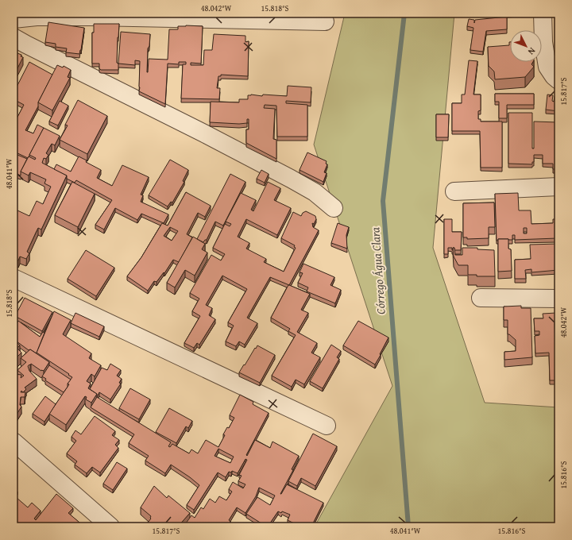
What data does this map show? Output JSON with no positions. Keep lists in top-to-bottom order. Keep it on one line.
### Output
{"water":["Córrego Água Clara"],"north":"bottom right","coordinates":["48.042°W","15.818°S","15.817°S","48.041°W","15.816°S"]}
